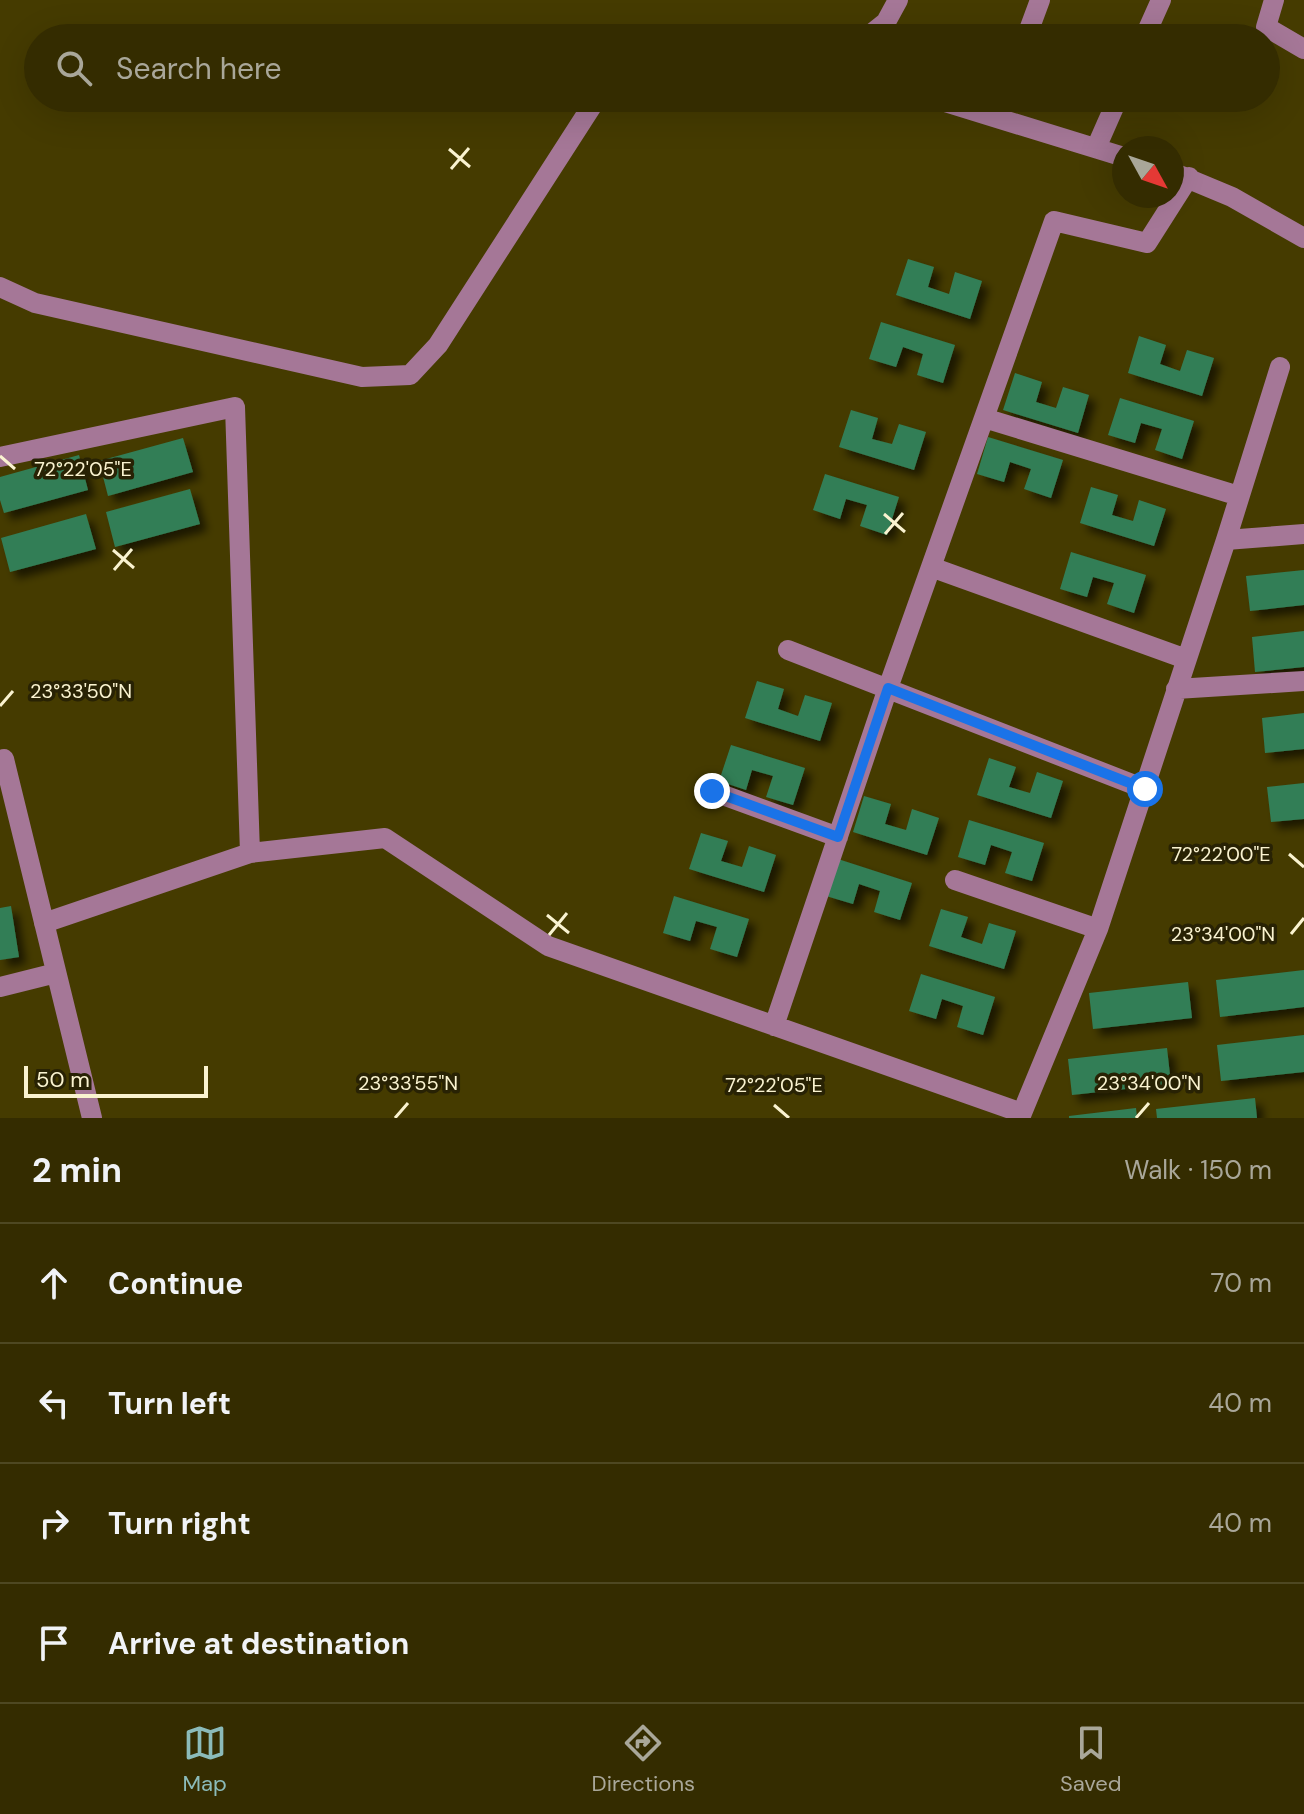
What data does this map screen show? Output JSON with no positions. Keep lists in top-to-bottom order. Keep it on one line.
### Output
{"scale_bar":"50 m","north":"bottom right","page":{"search":"Search here","scale":"50 m","heading":["2 min","Walk · 150 m"],"list":[["Continue","70 m"],["Turn left","40 m"],["Turn right","40 m"],"Arrive at destination"],"nav":["Map","Directions","Saved"]},"coordinates":["72°22'05\"E","23°33'50\"N","72°22'00\"E","23°34'00\"N","23°33'55\"N"]}
